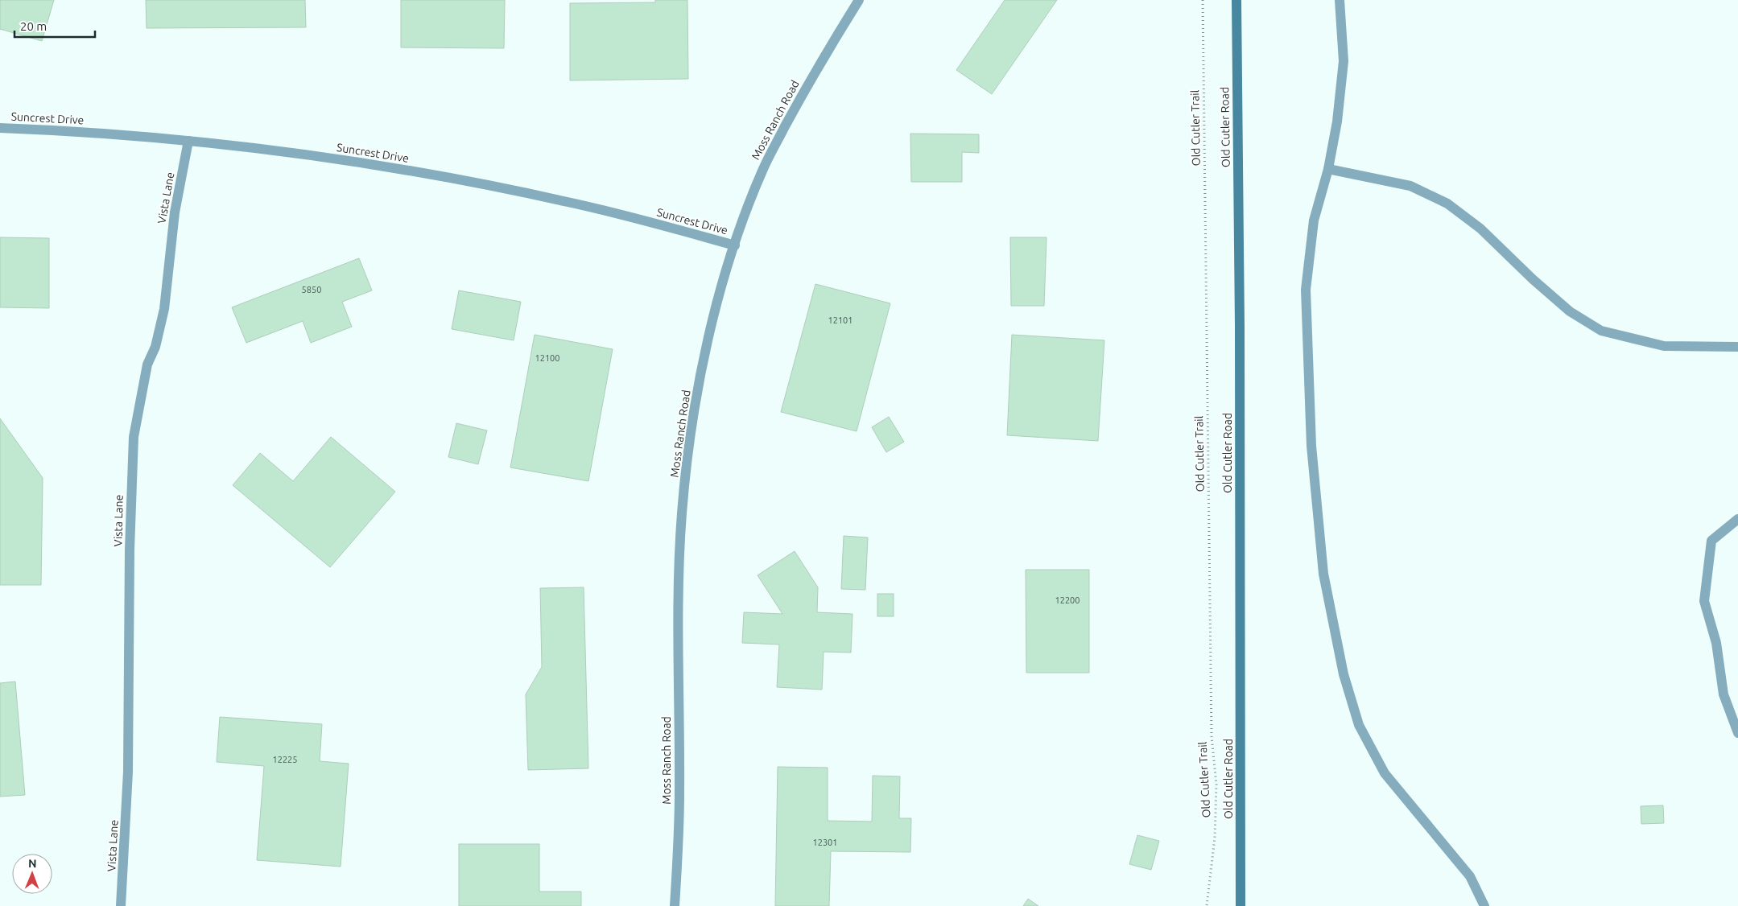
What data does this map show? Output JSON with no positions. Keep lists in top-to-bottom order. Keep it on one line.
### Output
{"streets":{"main road":["Old Cutler Road"],"street":["Suncrest Drive","Moss Ranch Road","Vista Lane"],"path":["Old Cutler Trail"]},"crossings":[["Suncrest Drive","Moss Ranch Road"],["Suncrest Drive","Vista Lane"]],"house_numbers":["5850","12101","12100","12200","12225","12301"],"scale_bar":"20 m","north":"top"}
